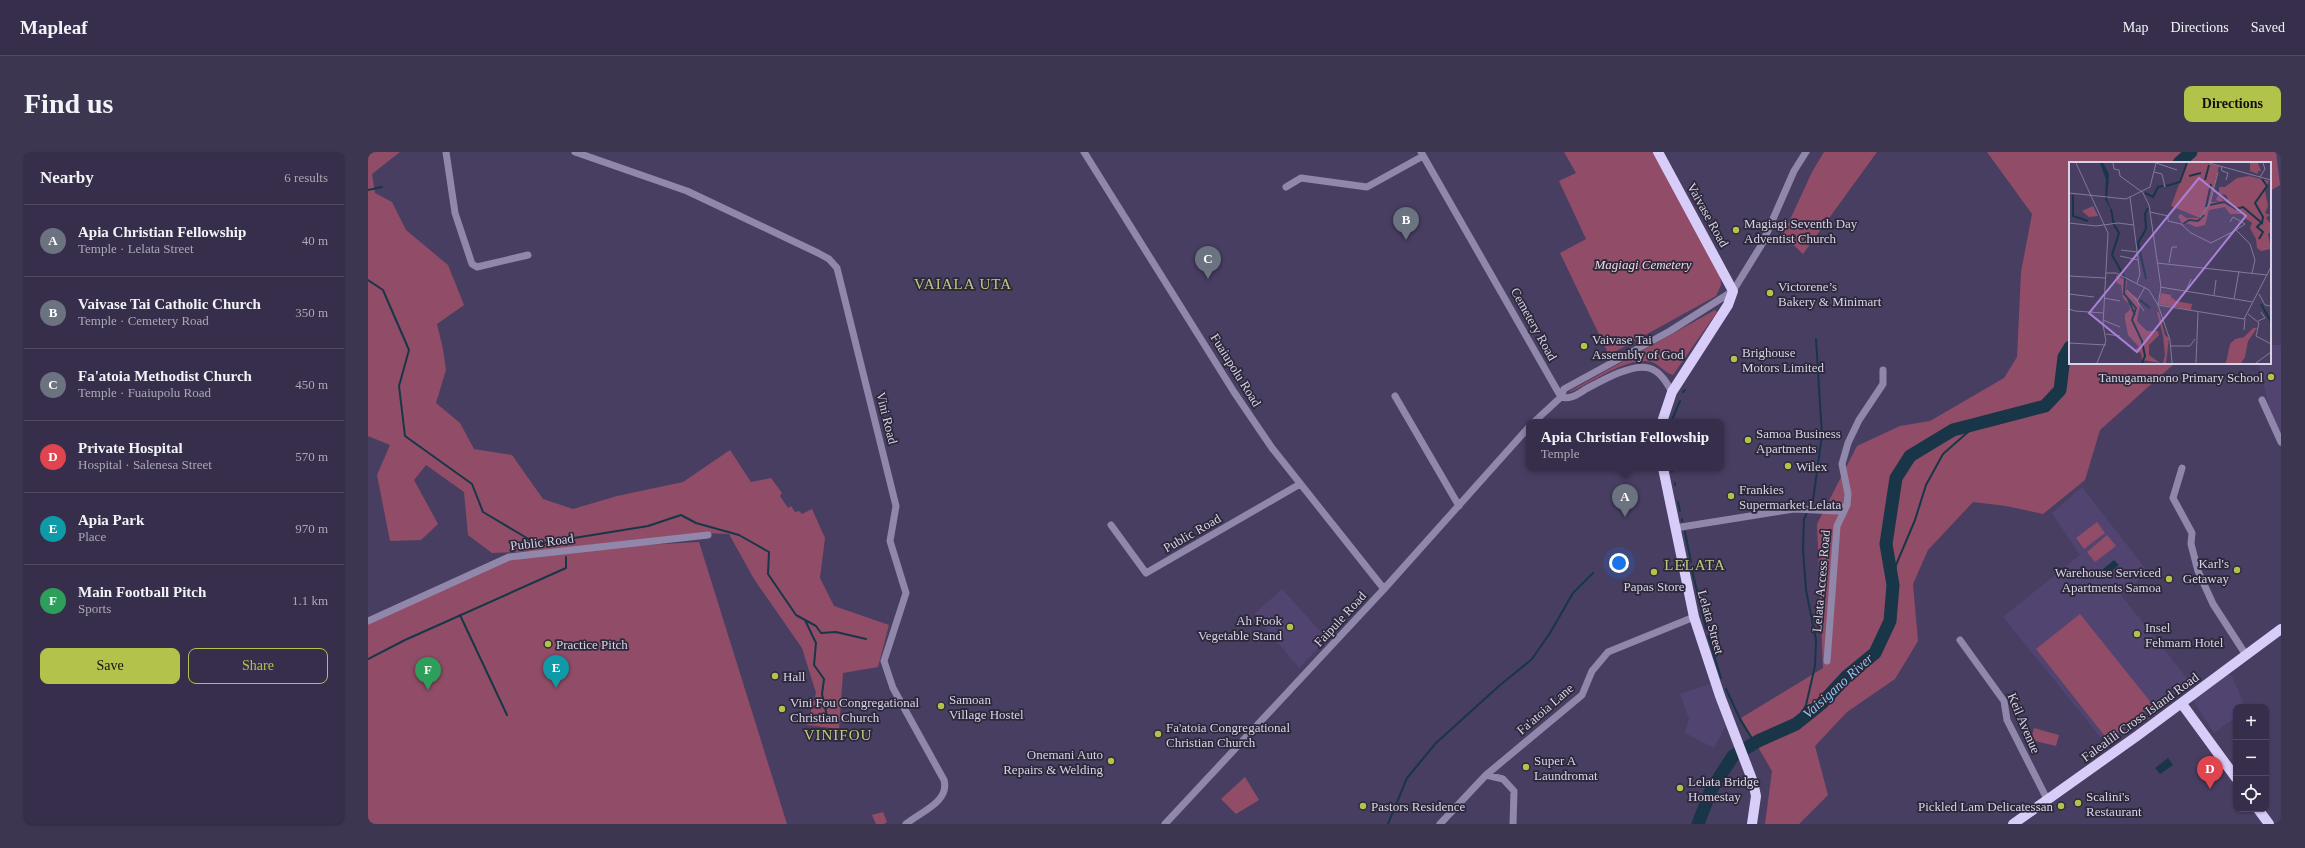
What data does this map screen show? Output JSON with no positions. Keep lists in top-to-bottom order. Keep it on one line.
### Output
{"streets":{"main road":["Vaivase Road","Lelata Street","Falealili Cross Island Road"],"street":["Cemetery Road","Fuaiupolu Road","Vini Road","Public Road","Lelata Access Road","Faipule Road","Fa'atoia Lane","Keil Avenue"]},"crossings":[["Fuaiupolu Road","Public Road"],["Fuaiupolu Road","Faipule Road"],["Lelata Street","Fa'atoia Lane"],["Falealili Cross Island Road","Keil Avenue"]],"districts":["VAIALA UTA","LELATA","VINIFOU"],"water":["Vaisigano River"],"parks":["Magiagi Cemetery"],"places":["Magiagi Seventh Day Adventist Church","Victorene’s Bakery & Minimart","Vaivase Tai Assembly of God","Brighouse Motors Limited","Tanugamanono Primary School","Samoa Business Apartments","Wilex","Frankies Supermarket Lelata","Karl's Getaway","Papas Store","Warehouse Serviced Apartments Samoa","Ah Fook Vegetable Stand","Insel Fehmarn Hotel","Practice Pitch","Hall","Samoan Village Hostel","Vini Fou Congregational Christian Church","Fa'atoia Congregational Christian Church","Onemani Auto Repairs & Welding","Super A Laundromat","Lelata Bridge Homestay","Scalini's Restaurant","Pastors Residence","Pickled Lam Delicatessan"],"page":{"header":"Mapleaf","nav":["Map","Directions","Saved"],"buttons":["Directions",["Save","Share"]],"title":"Find us","heading":["Nearby","6 results"],"list":[{"mark":"A","name":"Apia Christian Fellowship","note":"Temple · Lelata Street","value":"40 m"},{"mark":"B","name":"Vaivase Tai Catholic Church","note":"Temple · Cemetery Road","value":"350 m"},{"mark":"C","name":"Fa'atoia Methodist Church","note":"Temple · Fuaiupolu Road","value":"450 m"},{"mark":"D","name":"Private Hospital","note":"Hospital · Salenesa Street","value":"570 m"},{"mark":"E","name":"Apia Park","note":"Place","value":"970 m"},{"mark":"F","name":"Main Football Pitch","note":"Sports","value":"1.1 km"}],"pins":["B","C","A","E","F","D"],"popup":["Apia Christian Fellowship","Temple"],"map_buttons":["+","−"]}}
